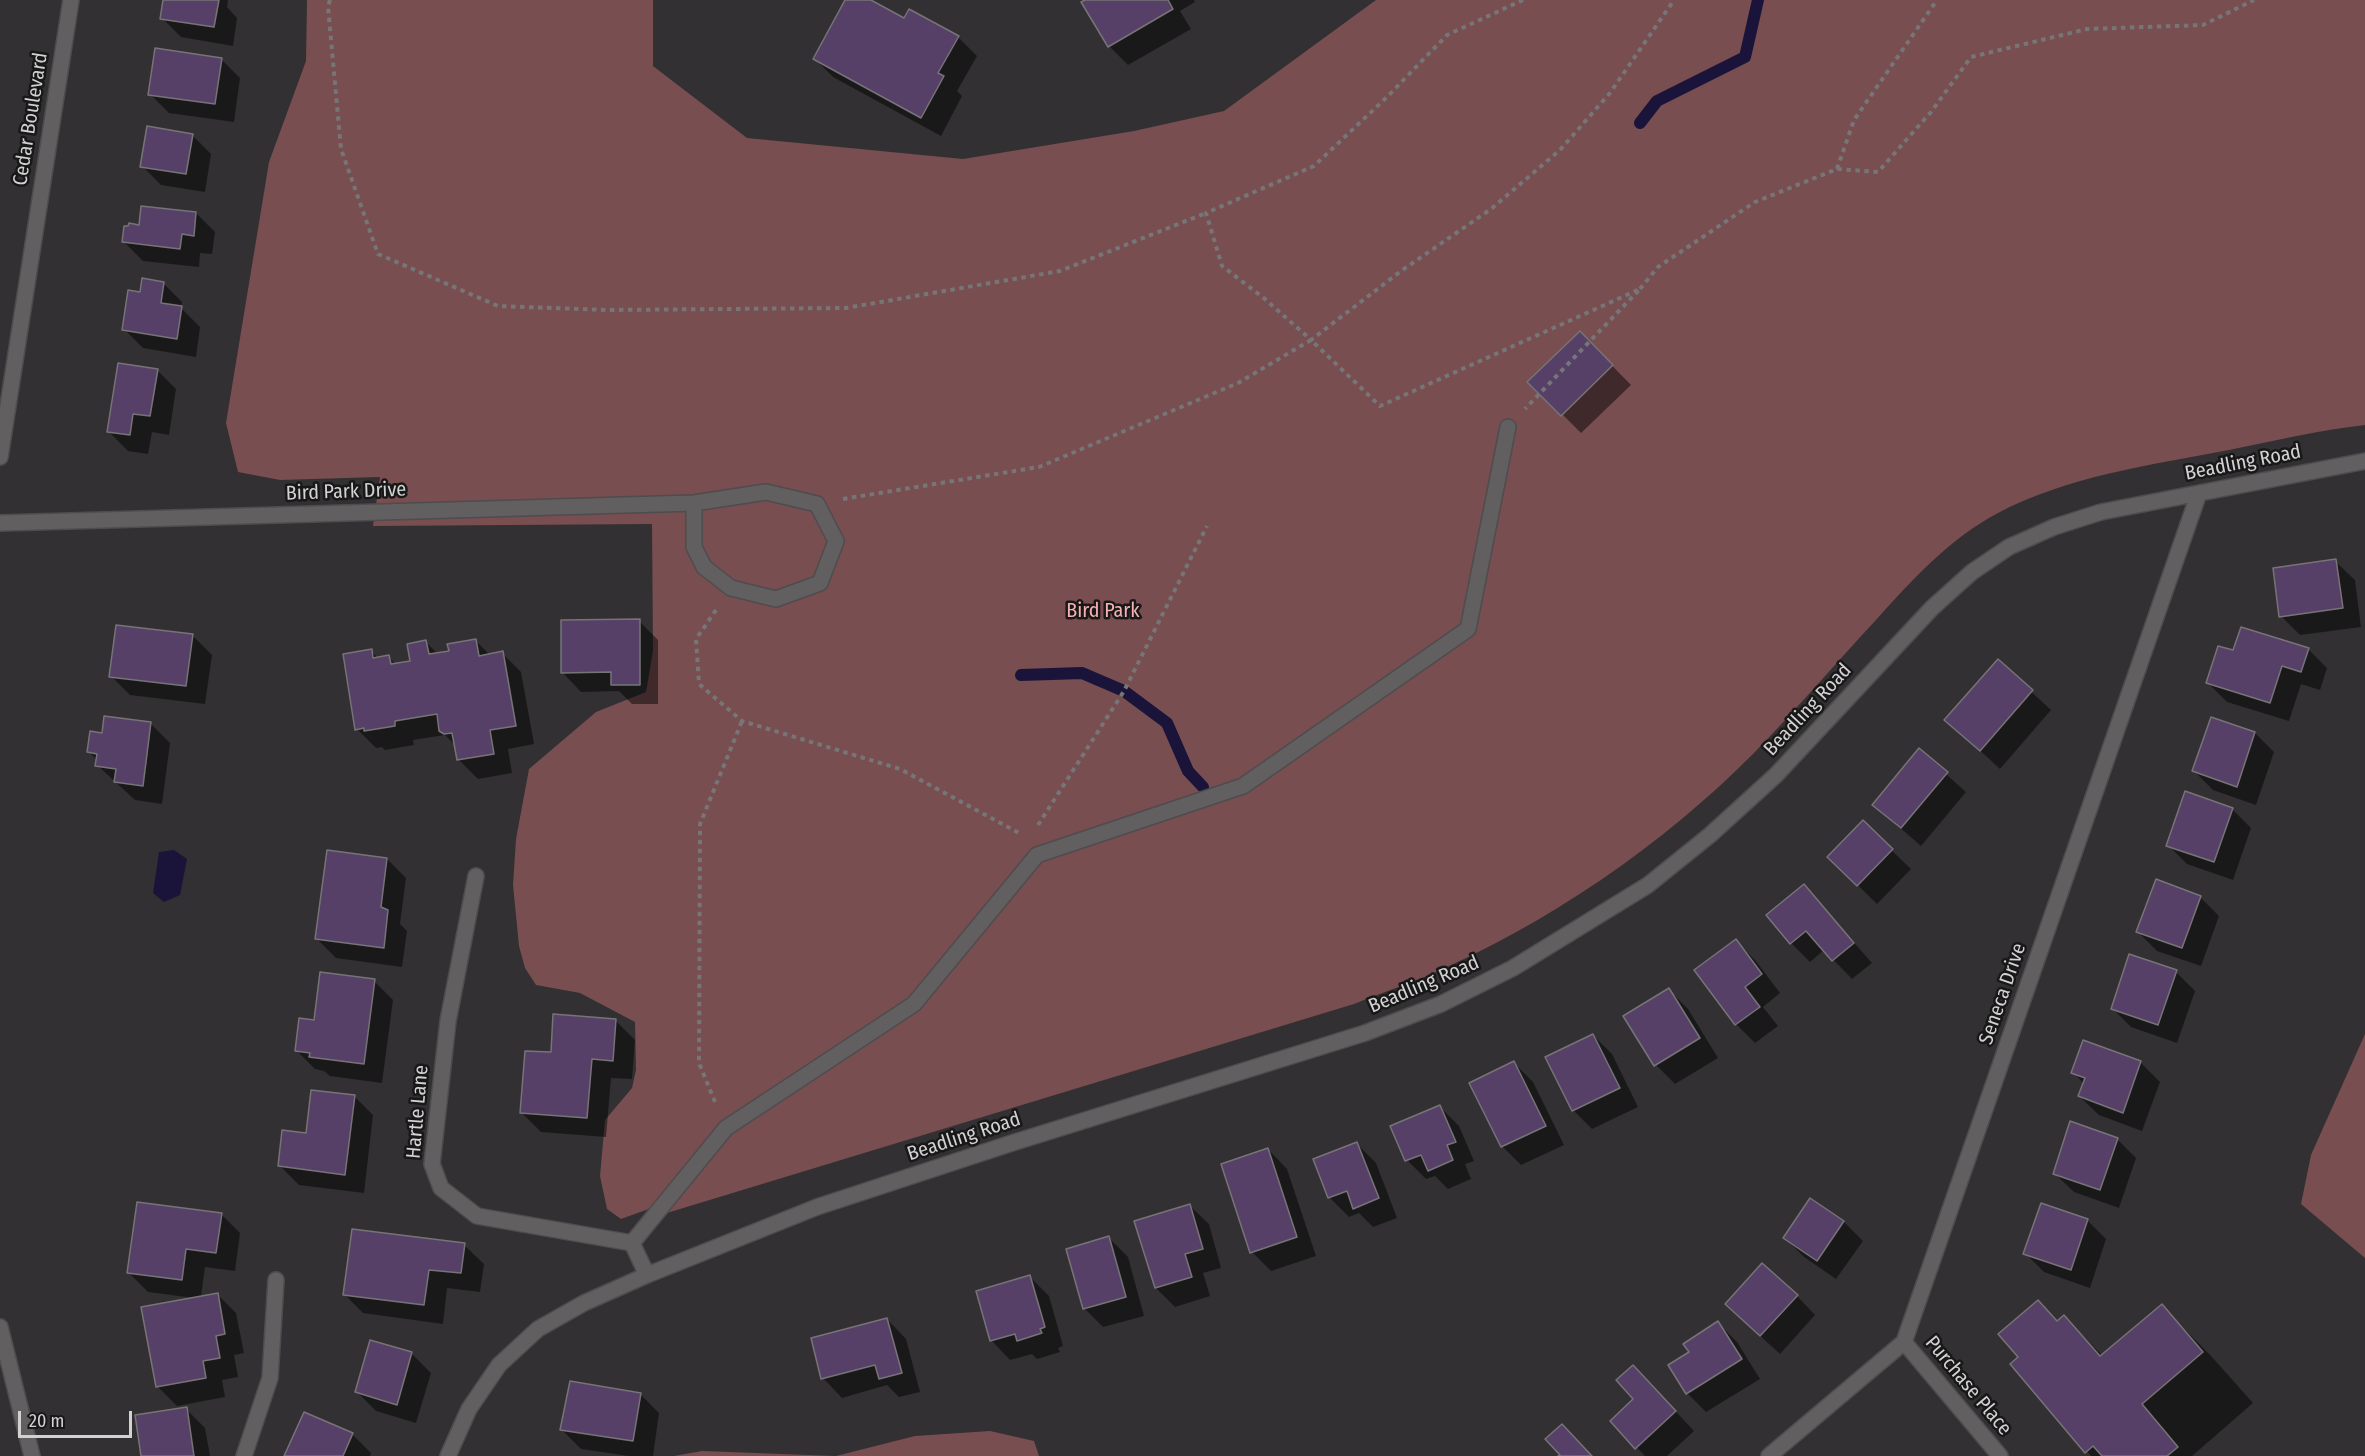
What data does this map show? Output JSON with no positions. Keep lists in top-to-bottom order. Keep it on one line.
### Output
{"streets":{"street":["Cedar Boulevard","Beadling Road","Bird Park Drive","Seneca Drive","Hartle Lane","Purchase Place"]},"crossings":[["Beadling Road","Seneca Drive"],["Seneca Drive","Purchase Place"]],"parks":["Bird Park"],"scale_bar":"20 m"}
